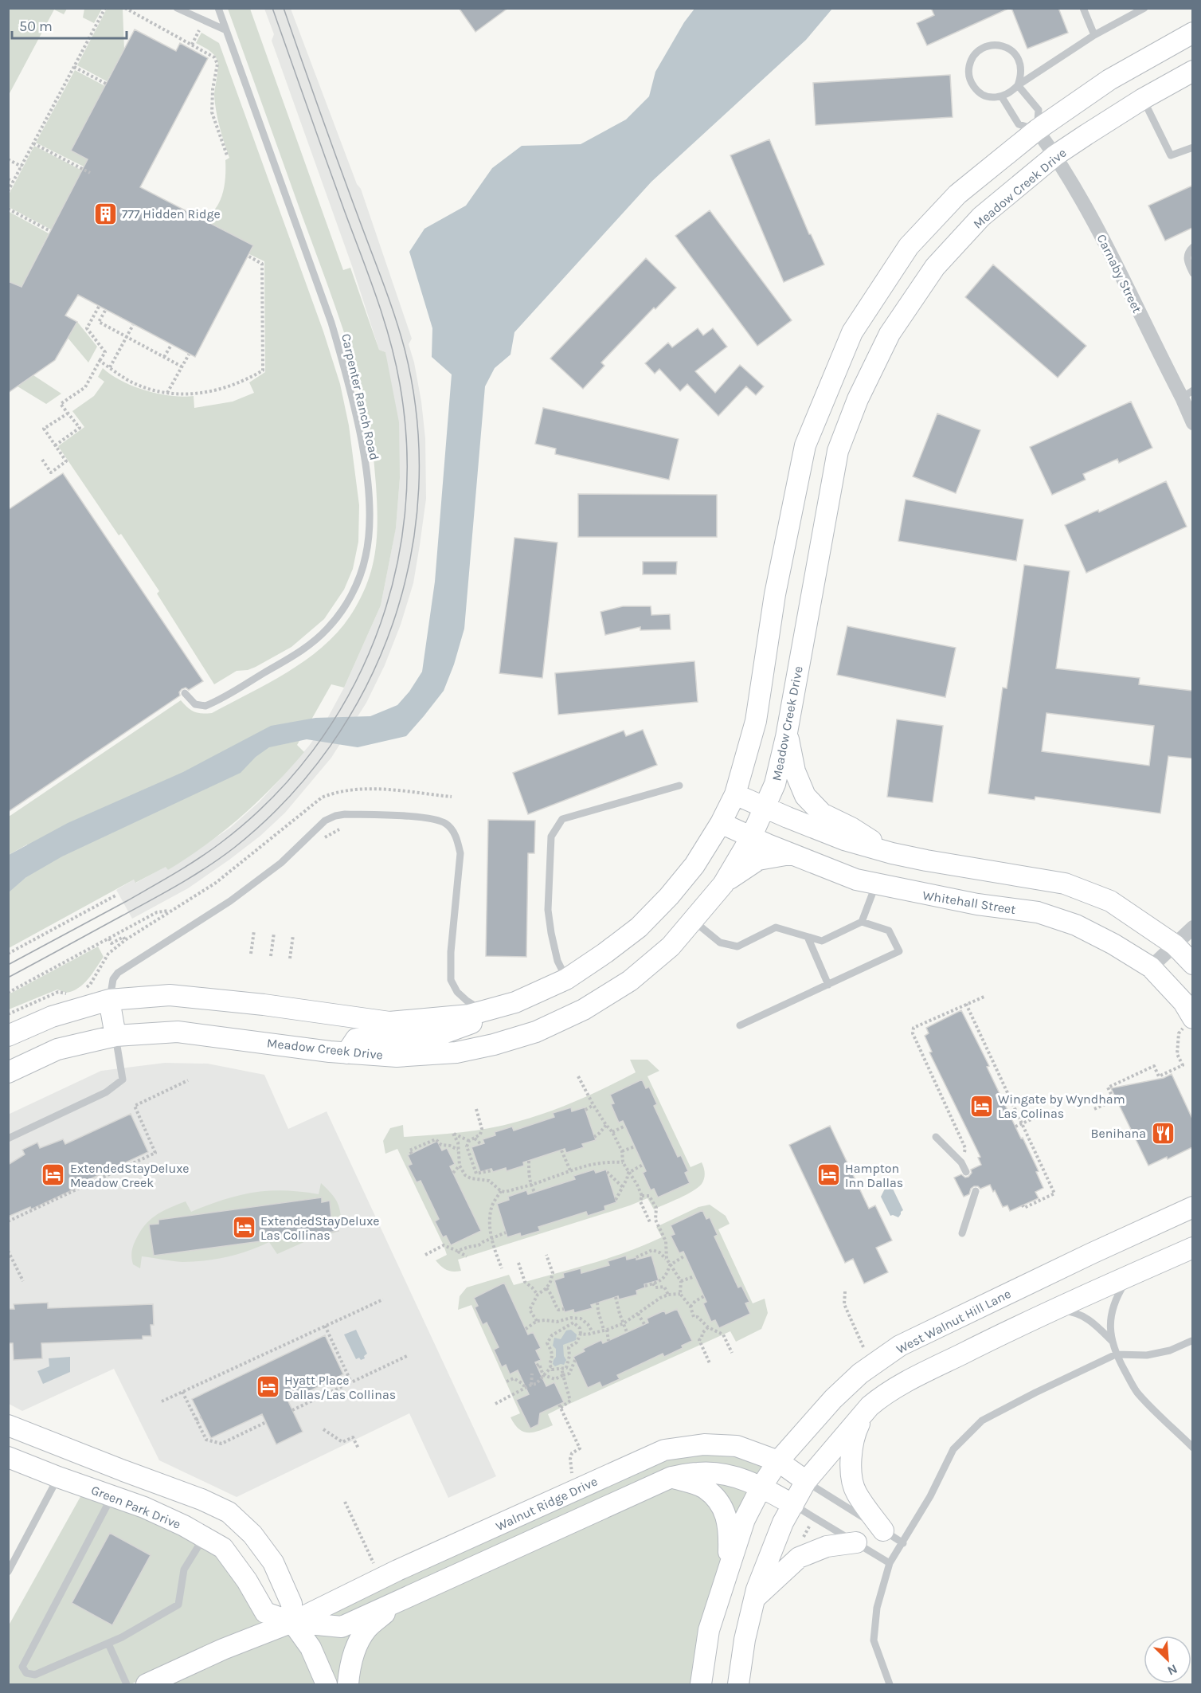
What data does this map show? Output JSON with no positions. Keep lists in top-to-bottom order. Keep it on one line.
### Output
{"streets":{"street":["Meadow Creek Drive","Carnaby Street","Whitehall Street","West Walnut Hill Lane","Walnut Ridge Drive","Green Park Drive"],"lane":["Carpenter Ranch Road"]},"crossings":[["Meadow Creek Drive","Carnaby Street"],["Meadow Creek Drive","Whitehall Street"],["West Walnut Hill Lane","Walnut Ridge Drive"],["Walnut Ridge Drive","Green Park Drive"]],"places":{"building":["777 Hidden Ridge"],"hotel":["Wingate by Wyndham Las Colinas","ExtendedStayDeluxe Meadow Creek","Hampton Inn Dallas","ExtendedStayDeluxe Las Collinas","Hyatt Place Dallas/Las Collinas"],"restaurant":["Benihana"]},"scale_bar":"50 m","north":"bottom right"}
